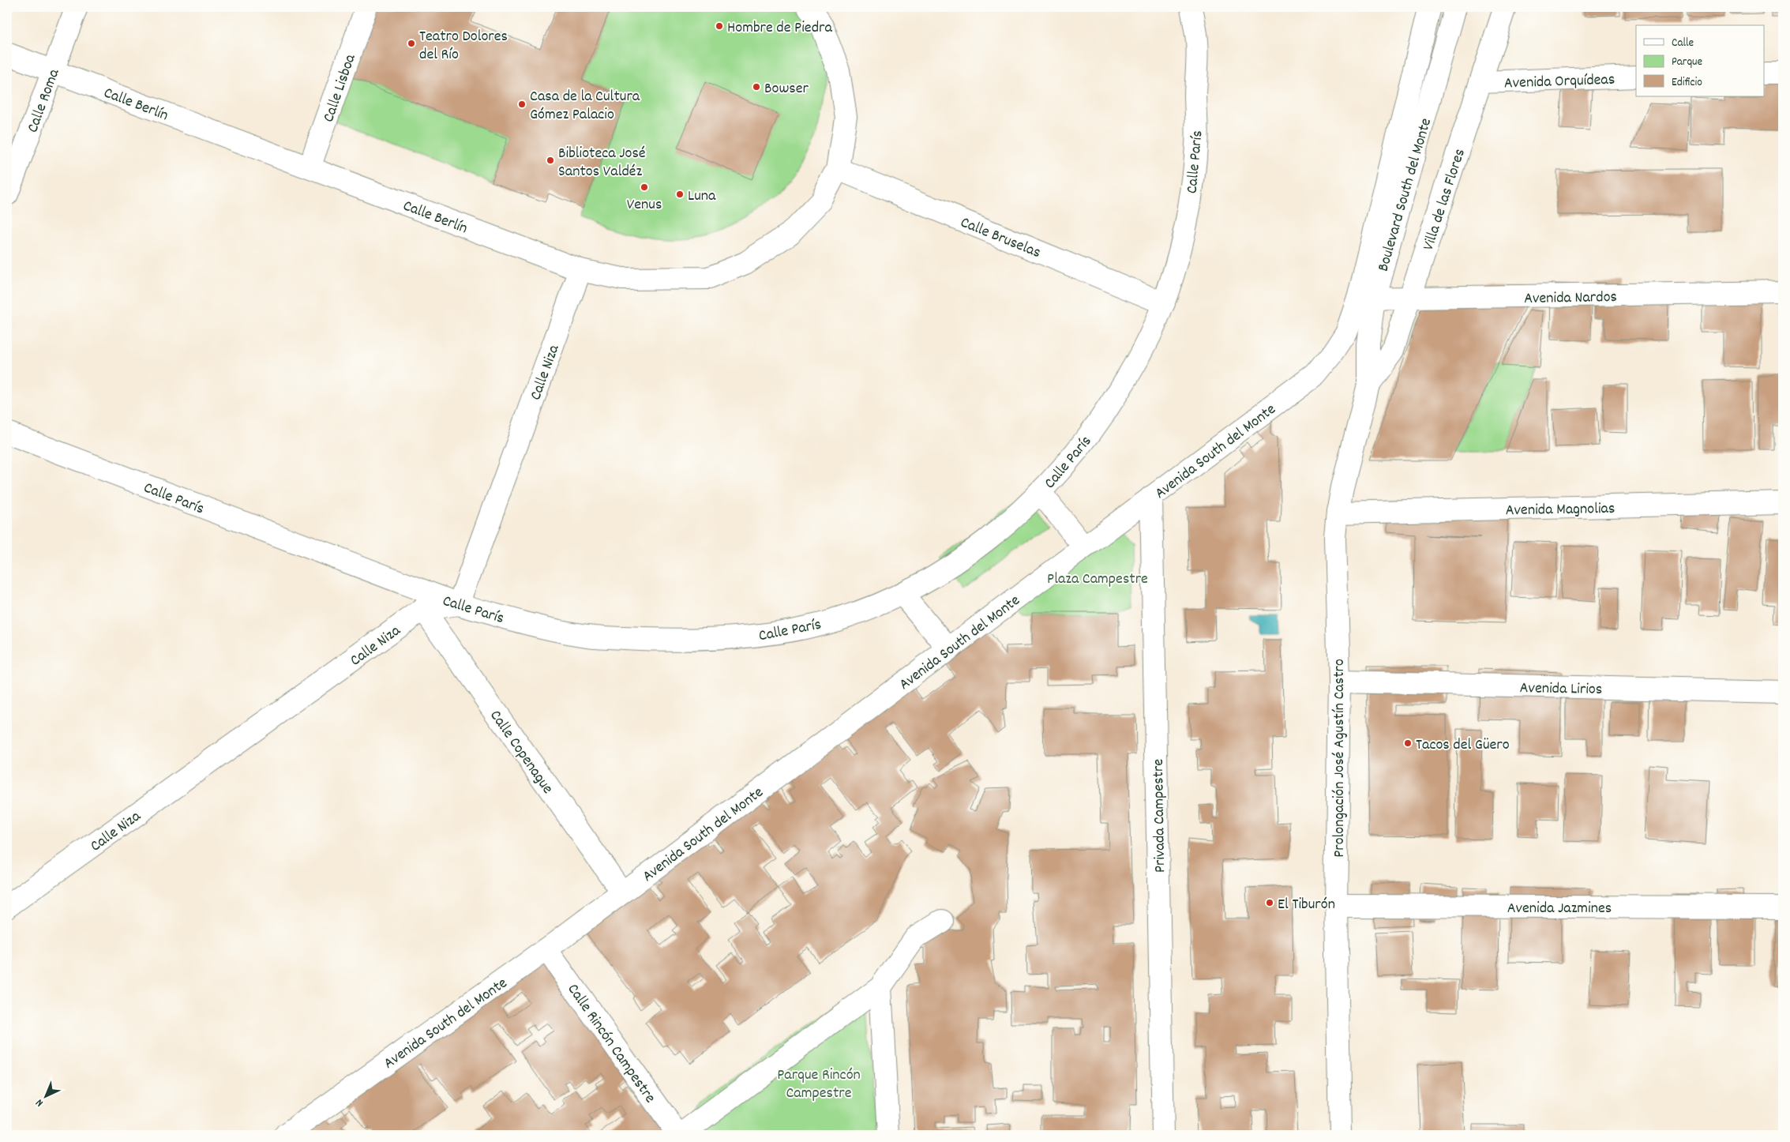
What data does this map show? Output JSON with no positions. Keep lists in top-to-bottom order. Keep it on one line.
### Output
{"streets":{"main road":["Avenida Orquídeas","Calle Lisboa","Calle Roma","Calle Berlín","Calle París","Boulevard South del Monte","Villa de las Flores","Calle Bruselas","Avenida Nardos","Calle Niza","Avenida South del Monte","Avenida Magnolias","Avenida Lirios","Calle Copenague","Prolongación José Agustín Castro","Privada Campestre","Avenida Jazmines","Calle Rincón Campestre"]},"crossings":[["Avenida Orquídeas","Villa de las Flores"],["Calle Lisboa","Calle Berlín"],["Calle Roma","Calle Berlín"],["Calle Berlín","Calle Bruselas"],["Calle Berlín","Calle Niza"],["Calle París","Calle Bruselas"],["Calle París","Calle Niza"],["Boulevard South del Monte","Villa de las Flores"],["Boulevard South del Monte","Avenida Nardos"],["Boulevard South del Monte","Avenida South del Monte"],["Boulevard South del Monte","Prolongación José Agustín Castro"],["Villa de las Flores","Avenida Nardos"],["Villa de las Flores","Prolongación José Agustín Castro"],["Avenida Nardos","Avenida South del Monte"],["Calle Niza","Calle Copenague"],["Avenida South del Monte","Calle Copenague"],["Avenida South del Monte","Privada Campestre"],["Avenida South del Monte","Calle Rincón Campestre"],["Avenida Magnolias","Prolongación José Agustín Castro"],["Avenida Lirios","Prolongación José Agustín Castro"],["Prolongación José Agustín Castro","Avenida Jazmines"]],"parks":["Plaza Campestre","Parque Rincón Campestre"],"places":["Hombre de Piedra","Teatro Dolores del Río","Bowser","Casa de la Cultura Gómez Palacio","Biblioteca José Santos Valdéz","Venus","Luna","Tacos del Güero","El Tiburón"],"legend":["Calle","Parque","Edificio"],"north":"bottom left"}
